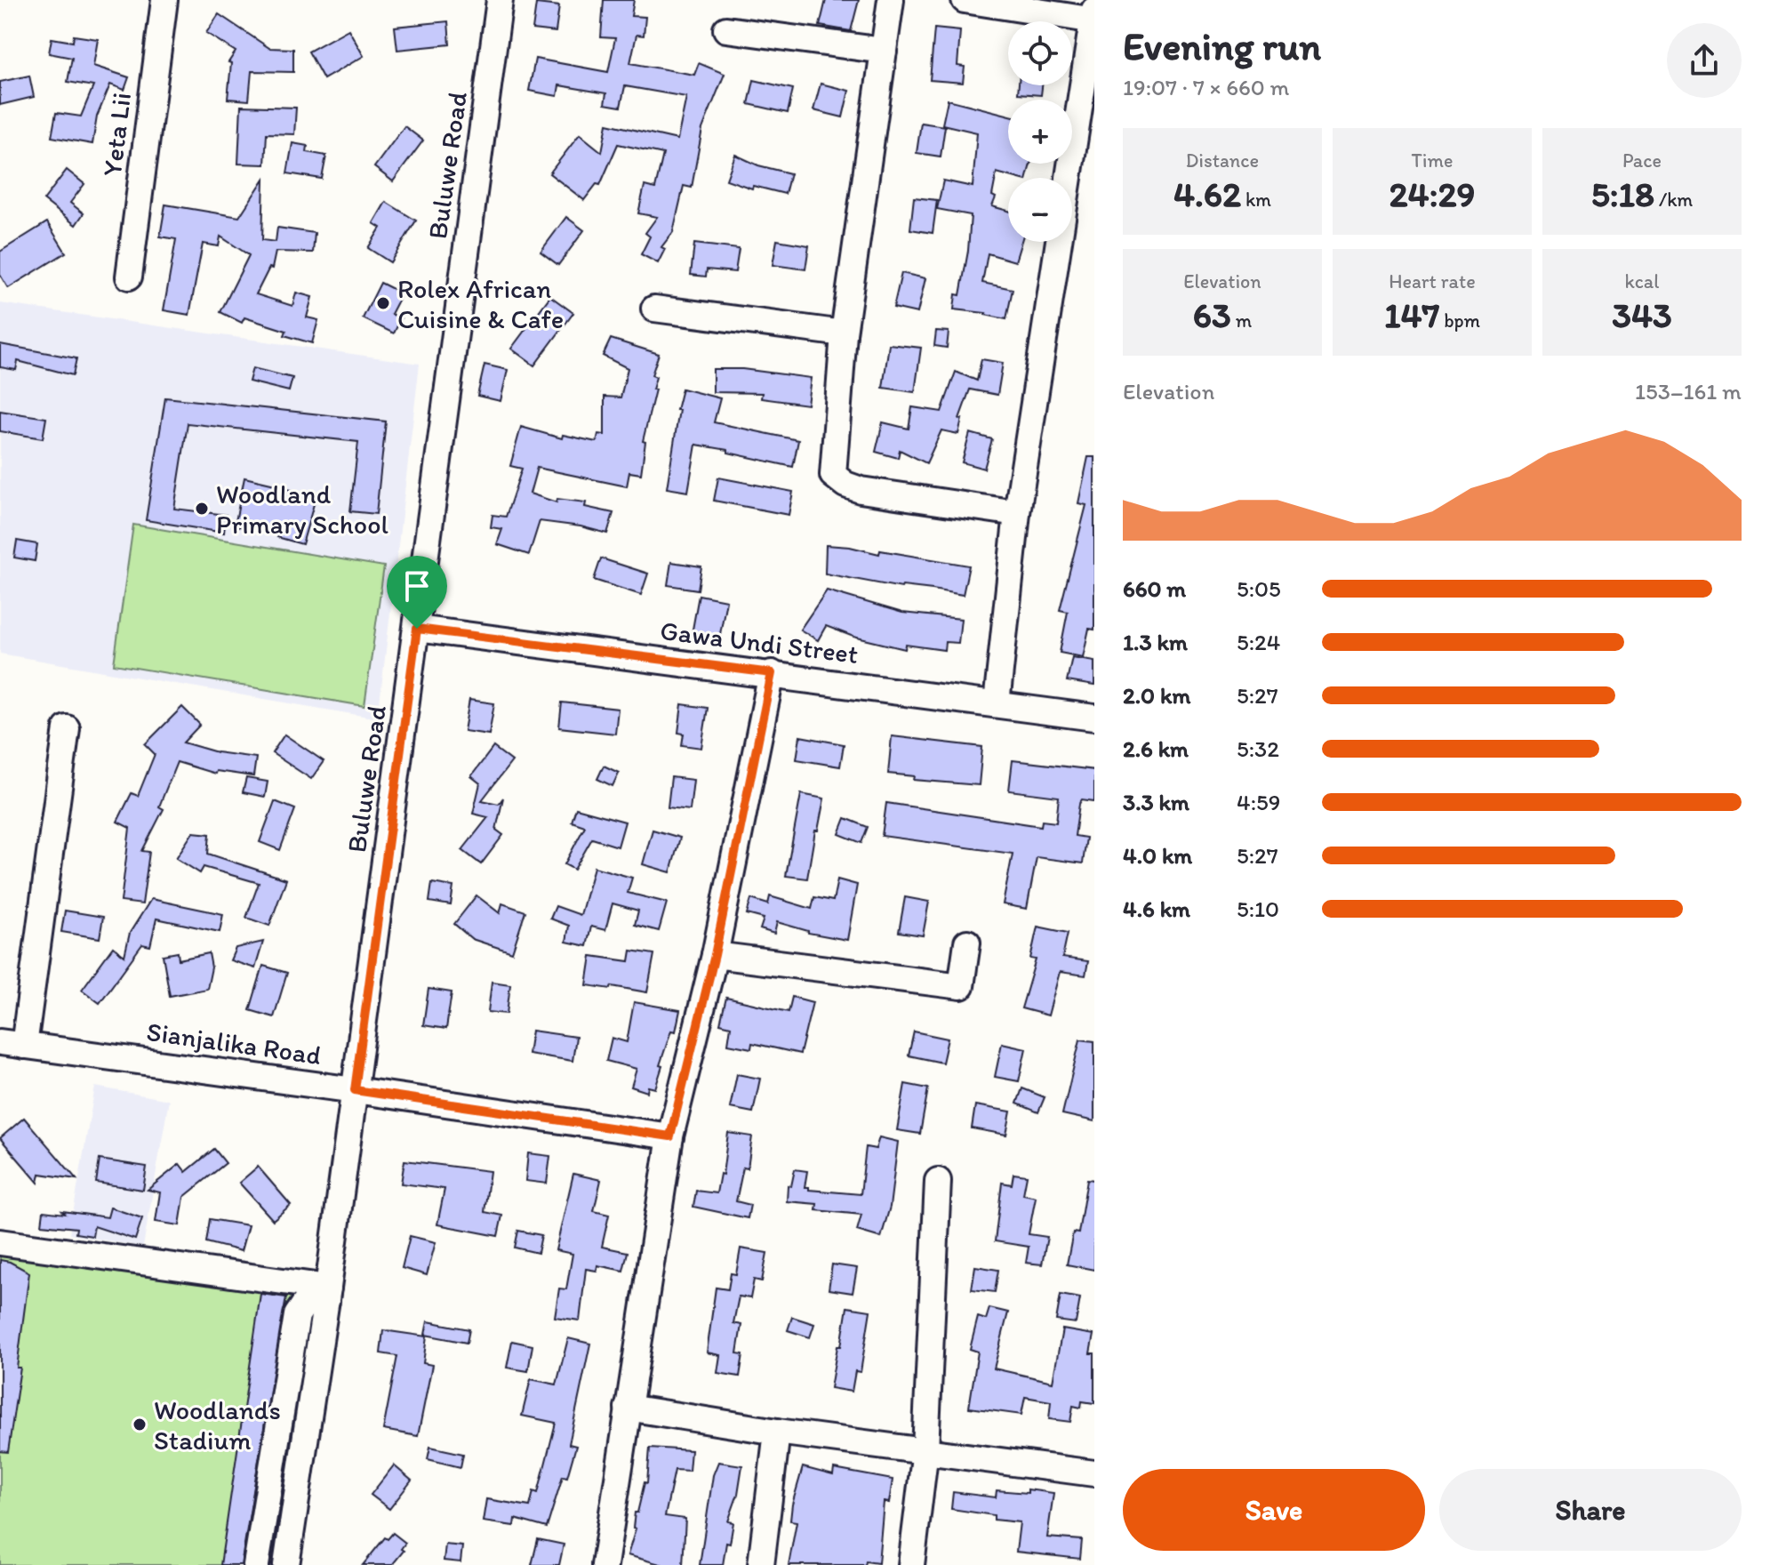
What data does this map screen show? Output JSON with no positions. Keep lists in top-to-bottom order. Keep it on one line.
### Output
{"streets":{"street":["Yeta Lii","Buluwe Road","Gawa Undi Street","Sianjalika Road"]},"crossings":[["Buluwe Road","Gawa Undi Street"],["Buluwe Road","Sianjalika Road"]],"places":["Rolex African Cuisine & Cafe","Woodland Primary School","Woodlands Stadium"],"page":{"heading":["Evening run","19:07 · 7 × 660 m"],"map_buttons":["+","−"],"stats":[["Distance","4.62 km"],["Time","24:29"],["Pace","5:18 /km"],["Elevation","63 m"],["Heart rate","147 bpm"],["kcal","343"]],"chart":["Elevation","153–161 m"],"list":[{"name":"660 m","note":"5:05"},{"name":"1.3 km","note":"5:24"},{"name":"2.0 km","note":"5:27"},{"name":"2.6 km","note":"5:32"},{"name":"3.3 km","note":"4:59"},{"name":"4.0 km","note":"5:27"},{"name":"4.6 km","note":"5:10"}],"buttons":["Save","Share"]}}
